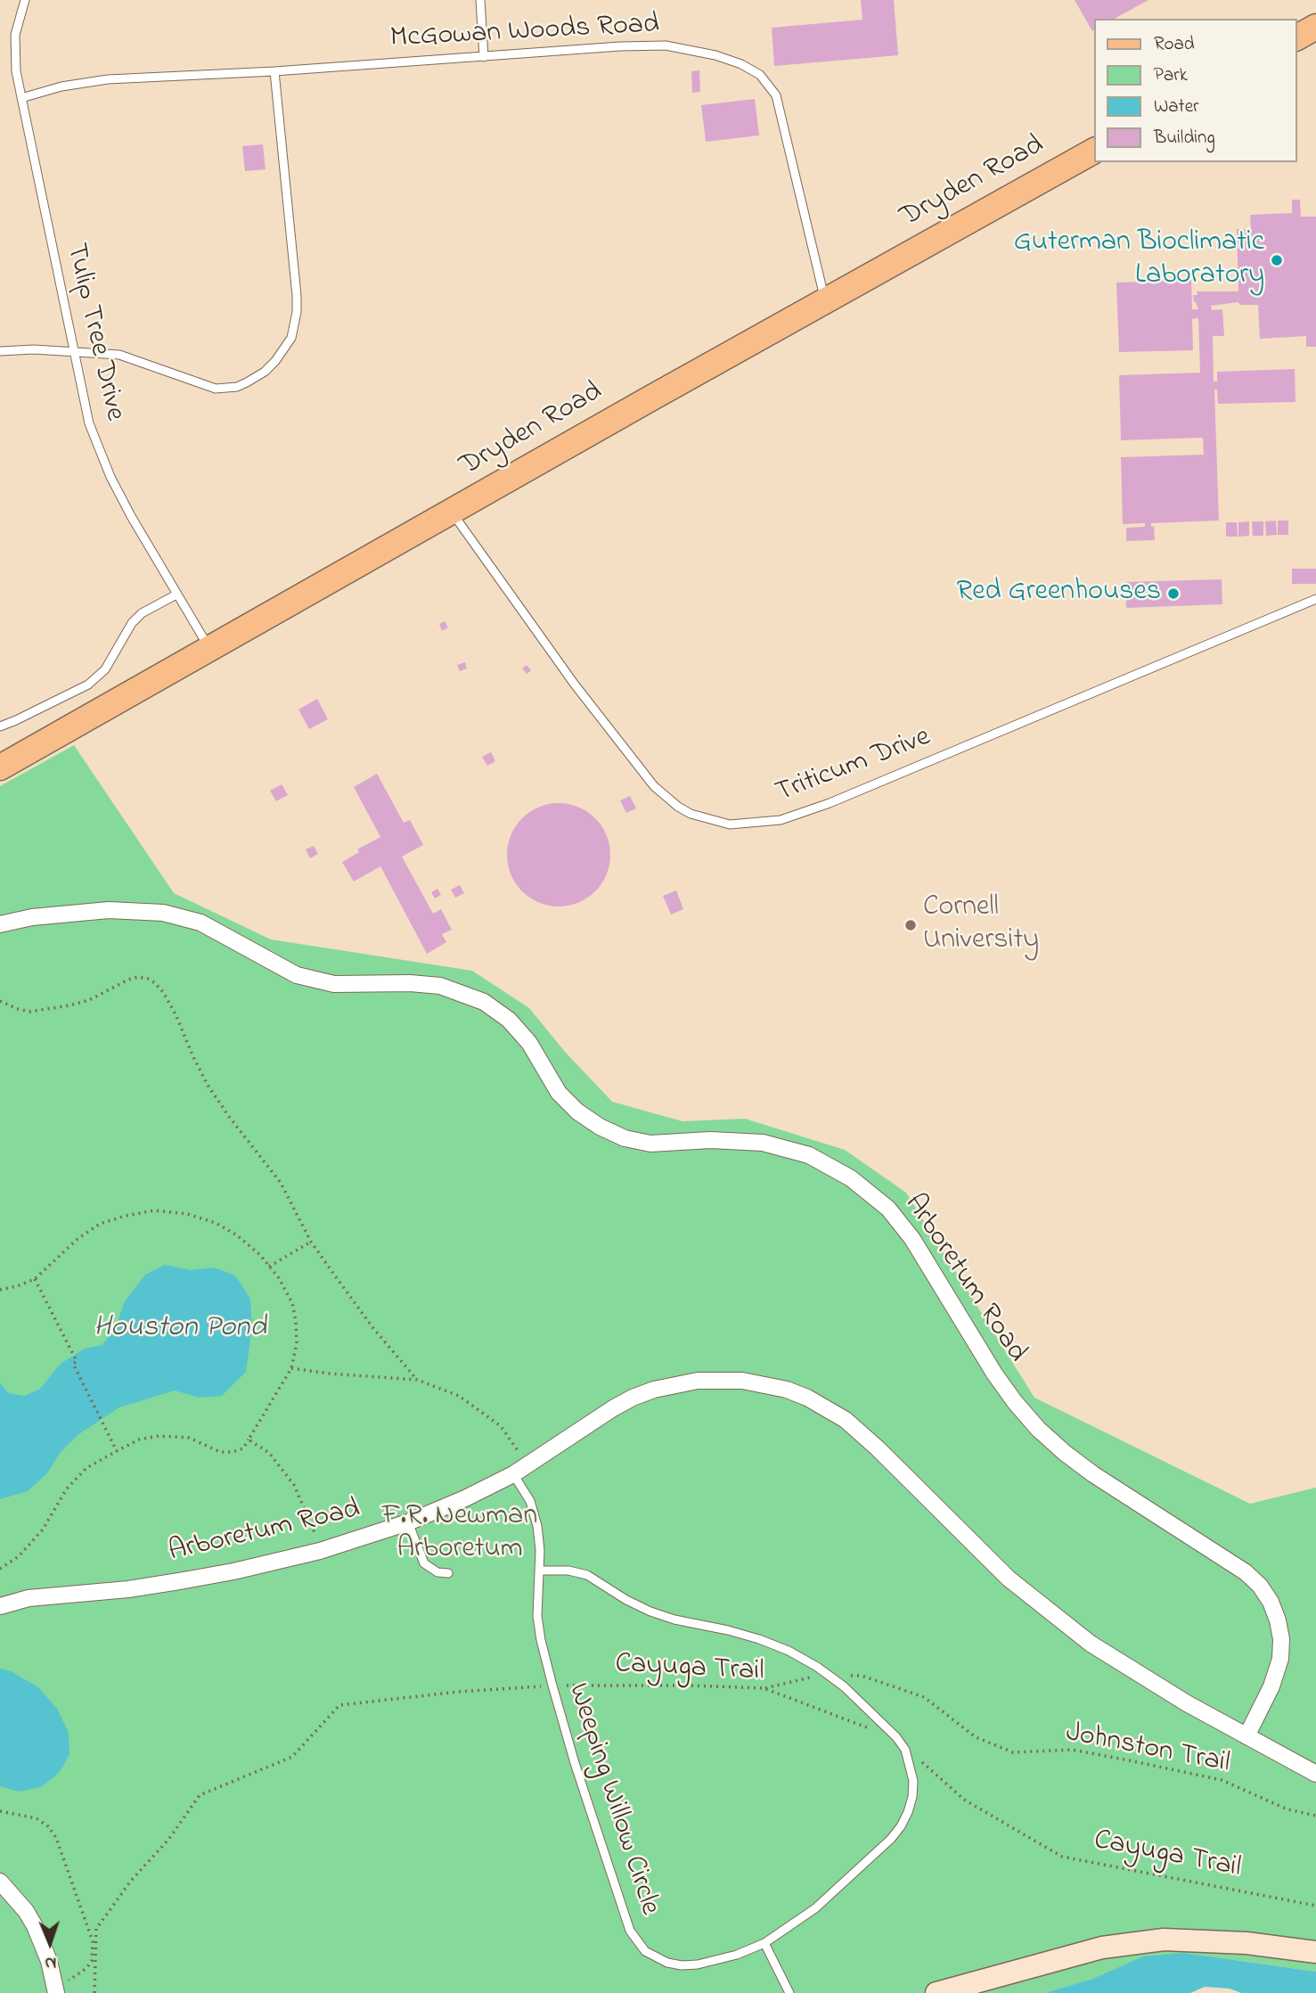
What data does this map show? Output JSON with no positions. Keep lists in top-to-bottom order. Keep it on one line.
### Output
{"streets":{"main road":["Dryden Road"],"street":["Arboretum Road"],"lane":["McGowan Woods Road","Tulip Tree Drive","Triticum Drive","Weeping Willow Circle"],"path":["Cayuga Trail","Johnston Trail"]},"crossings":[["McGowan Woods Road","Dryden Road"],["McGowan Woods Road","Tulip Tree Drive"],["Dryden Road","Tulip Tree Drive"],["Dryden Road","Triticum Drive"],["Arboretum Road","Weeping Willow Circle"],["Cayuga Trail","Johnston Trail"],["Cayuga Trail","Weeping Willow Circle"],["Johnston Trail","Weeping Willow Circle"]],"water":["Houston Pond"],"parks":["F.R. Newman Arboretum"],"places":["Guterman Bioclimatic Laboratory","Red Greenhouses","Cornell University"],"legend":["Road","Park","Water","Building"],"north":"bottom"}
